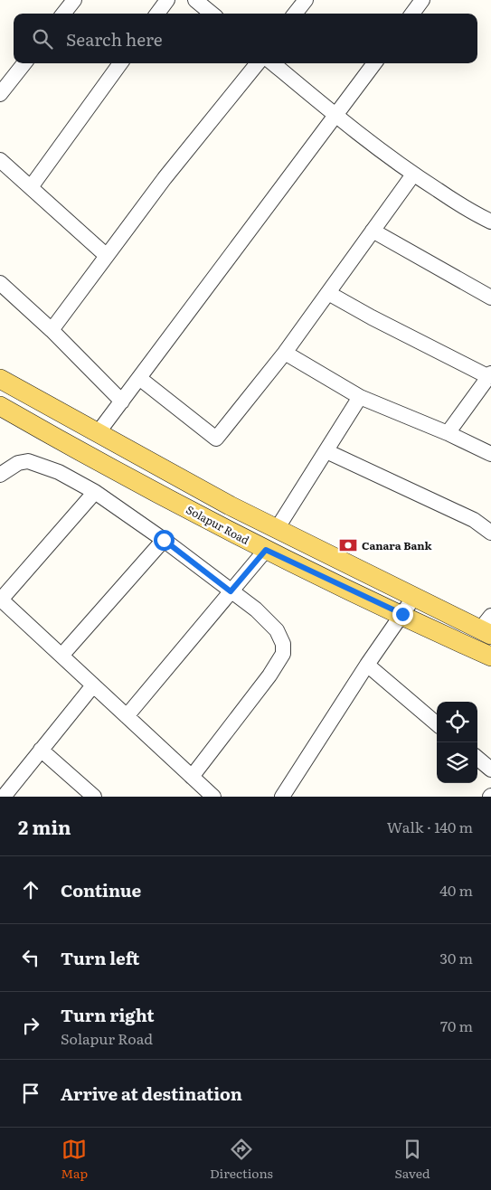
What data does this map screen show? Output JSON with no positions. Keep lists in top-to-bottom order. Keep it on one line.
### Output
{"streets":{"main road":["Solapur Road"]},"places":{"bank":["Canara Bank"]},"page":{"search":"Search here","heading":["2 min","Walk · 140 m"],"list":[["Continue","40 m"],["Turn left","30 m"],["Turn right","Solapur Road","70 m"],"Arrive at destination"],"nav":["Map","Directions","Saved"]}}
